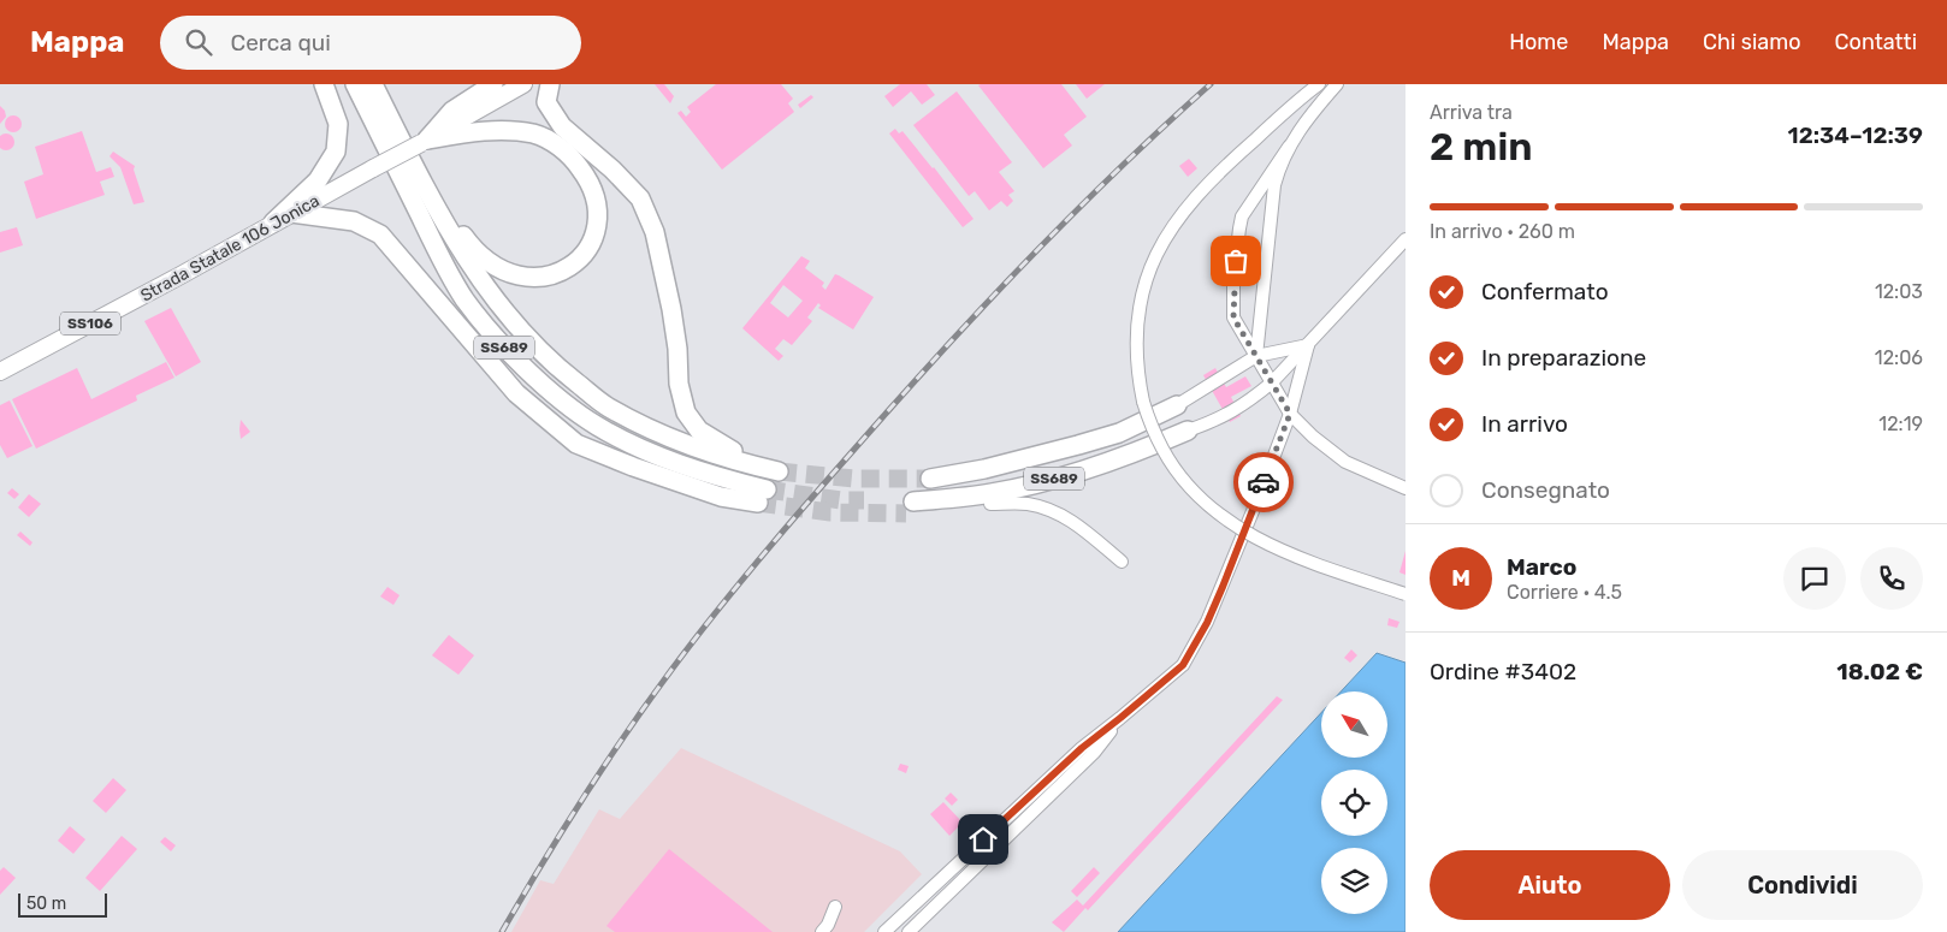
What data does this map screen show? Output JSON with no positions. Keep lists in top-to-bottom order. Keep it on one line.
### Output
{"streets":{"highway":["SS689"],"main road":["Strada Statale 106 Jonica","SS106"]},"crossings":[["Strada Statale 106 Jonica","SS689"]],"scale_bar":"50 m","north":"top left","page":{"header":"Mappa","search":"Cerca qui","nav":["Home","Mappa","Chi siamo","Contatti"],"heading":["2 min","Arriva tra","12:34–12:39"],"panel":["Marco","Corriere · 4.5","Ordine #3402","18.02 €"],"bar":"In arrivo · 260 m","list":[["Confermato","12:03"],["In preparazione","12:06"],["In arrivo","12:19"],"Consegnato"],"round":"M","buttons":["Aiuto","Condividi"],"scale":"50 m"}}
